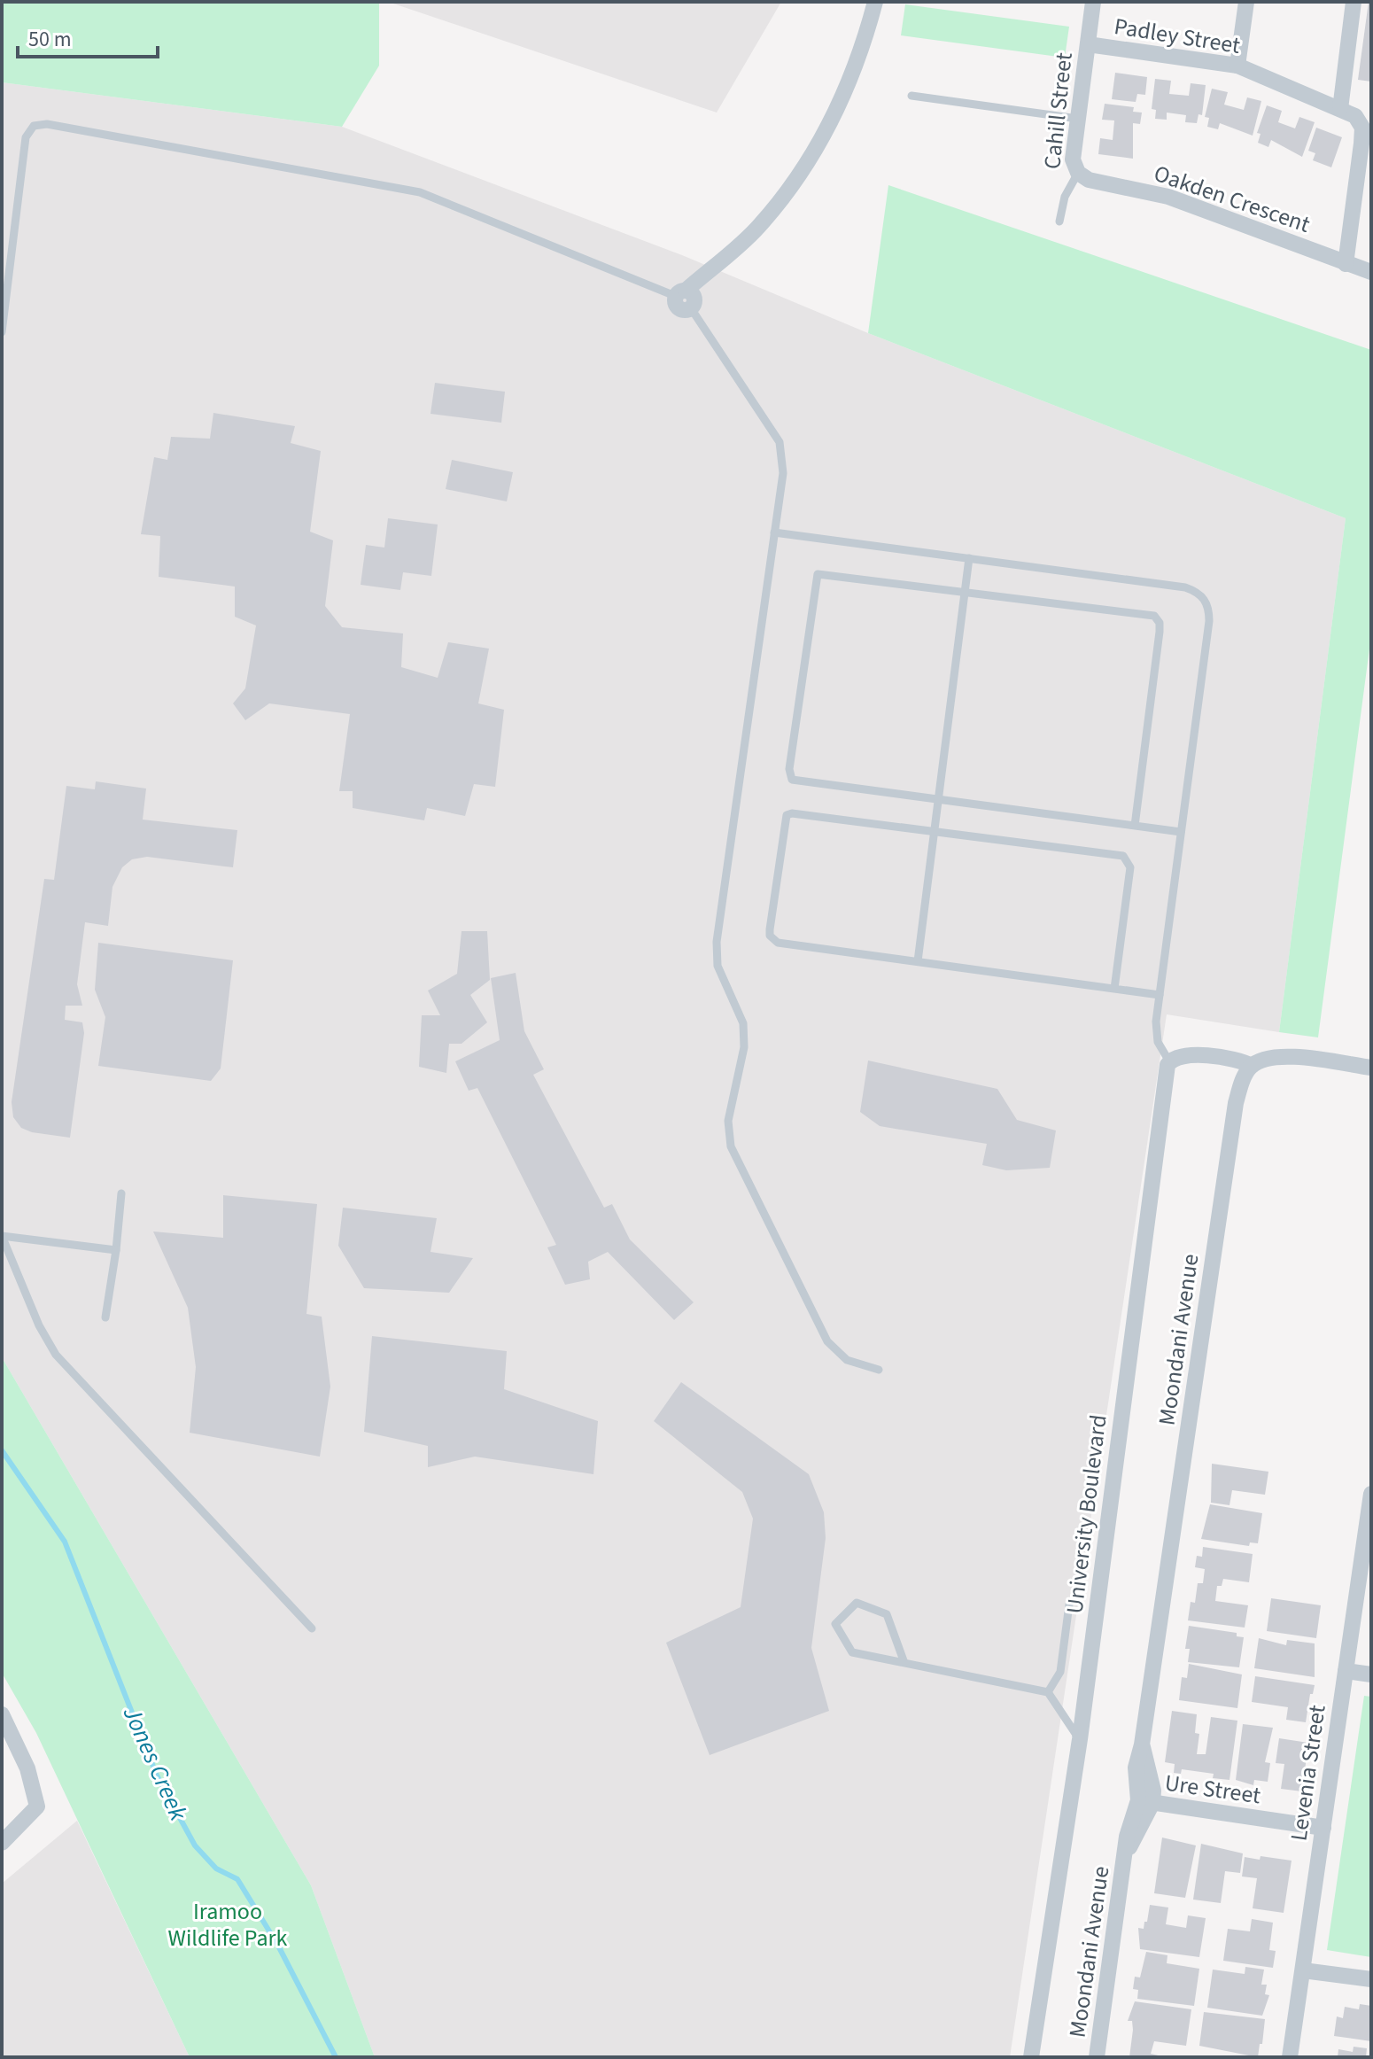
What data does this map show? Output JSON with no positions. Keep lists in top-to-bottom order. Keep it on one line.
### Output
{"streets":{"street":["Padley Street","Cahill Street","Oakden Crescent","Moondani Avenue","University Boulevard","Levenia Street","Ure Street"]},"crossings":[["Padley Street","Cahill Street"],["Padley Street","Oakden Crescent"],["Cahill Street","Oakden Crescent"],["Moondani Avenue","Ure Street"],["Levenia Street","Ure Street"]],"water":["Jones Creek"],"parks":["Iramoo Wildlife Park"],"scale_bar":"50 m"}
